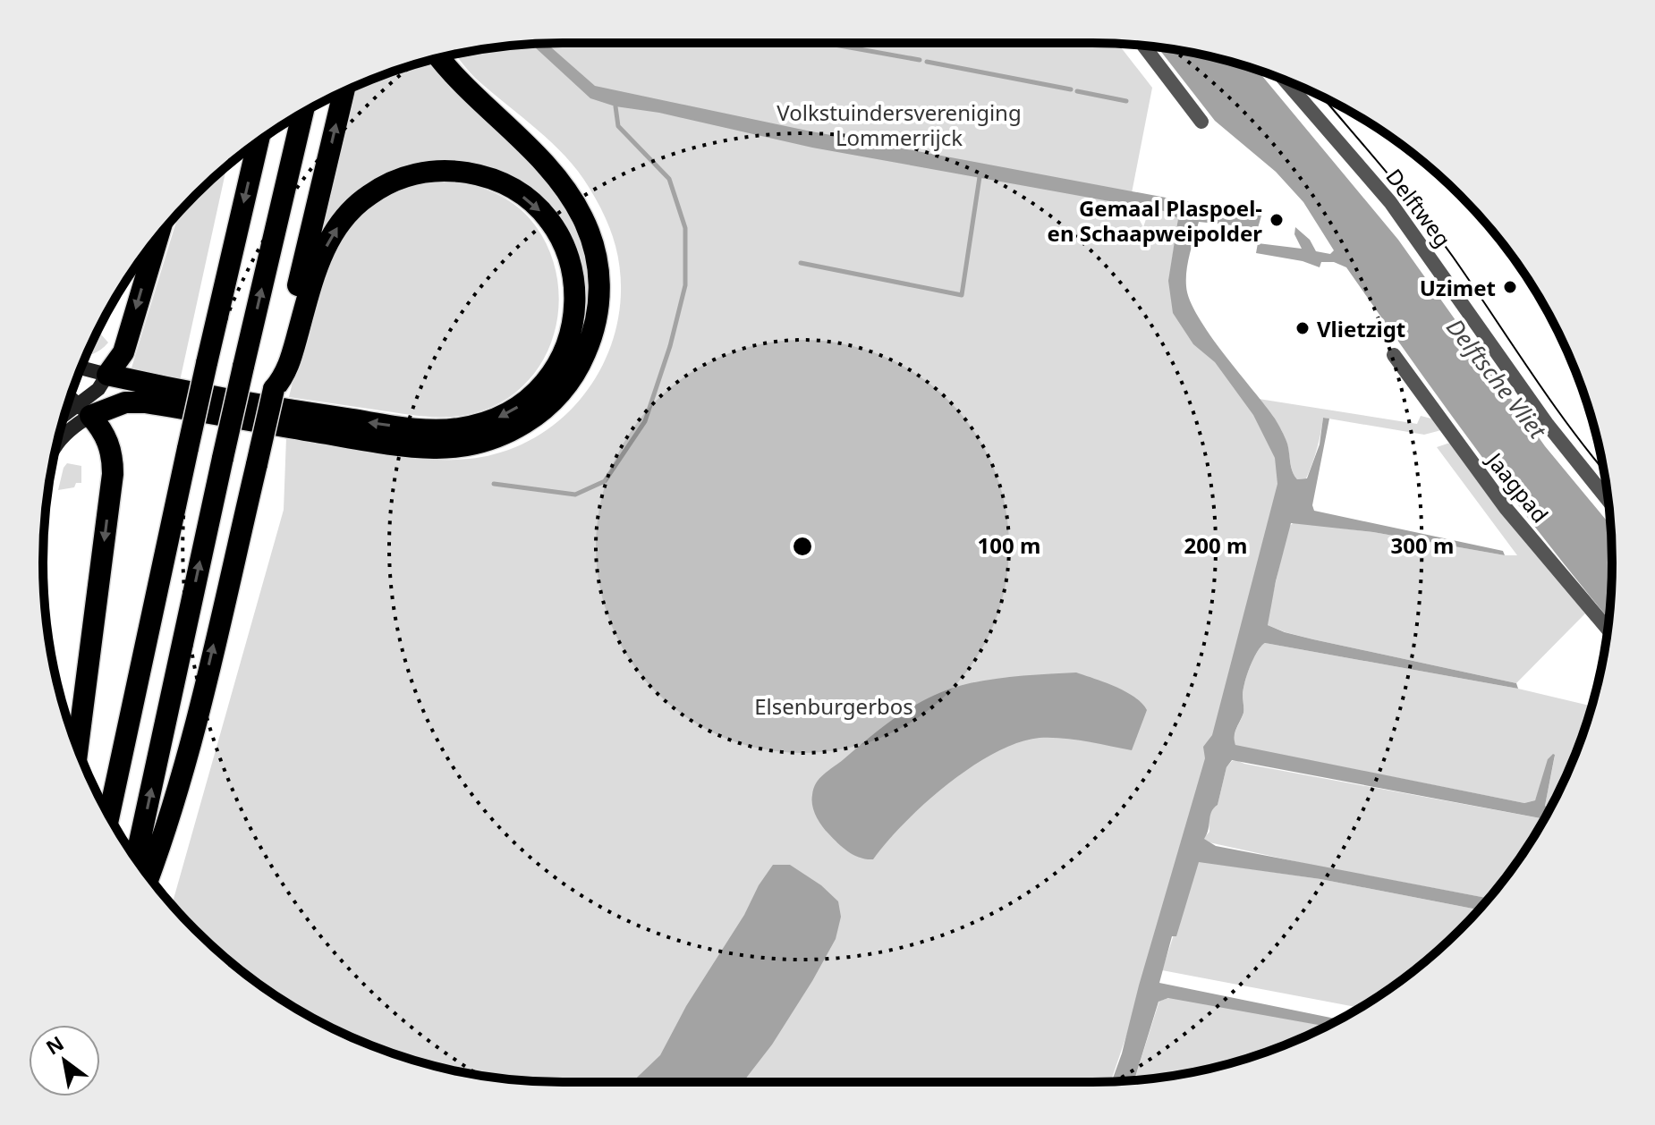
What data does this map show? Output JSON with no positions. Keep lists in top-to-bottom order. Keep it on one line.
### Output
{"streets":{"street":["Delftweg","Jaagpad"]},"water":["Delftsche Vliet"],"parks":["Volkstuindersvereniging Lommerrijck","Elsenburgerbos"],"places":["Gemaal Plaspoel- en Schaapweipolder","Uzimet","Vlietzigt"],"north":"top left","rings":["100 m","200 m","300 m"]}
